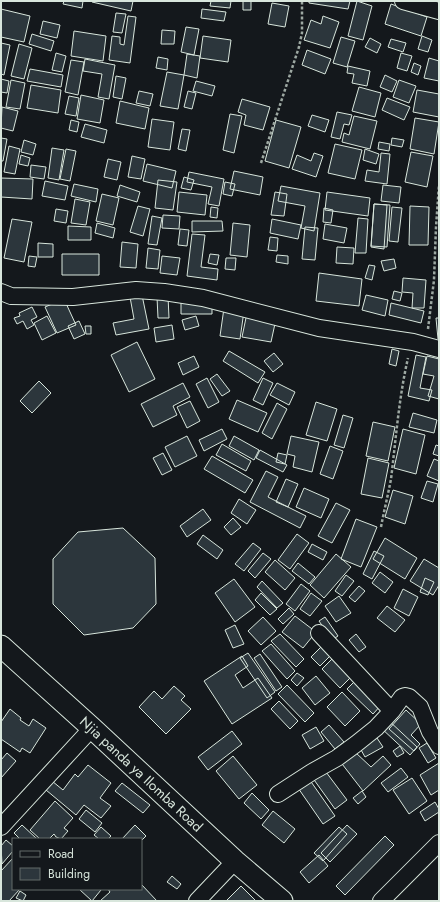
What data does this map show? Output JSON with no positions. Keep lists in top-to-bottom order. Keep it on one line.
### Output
{"streets":{"street":["Njia panda ya Ilomba Road"]},"legend":["Road","Building"]}
